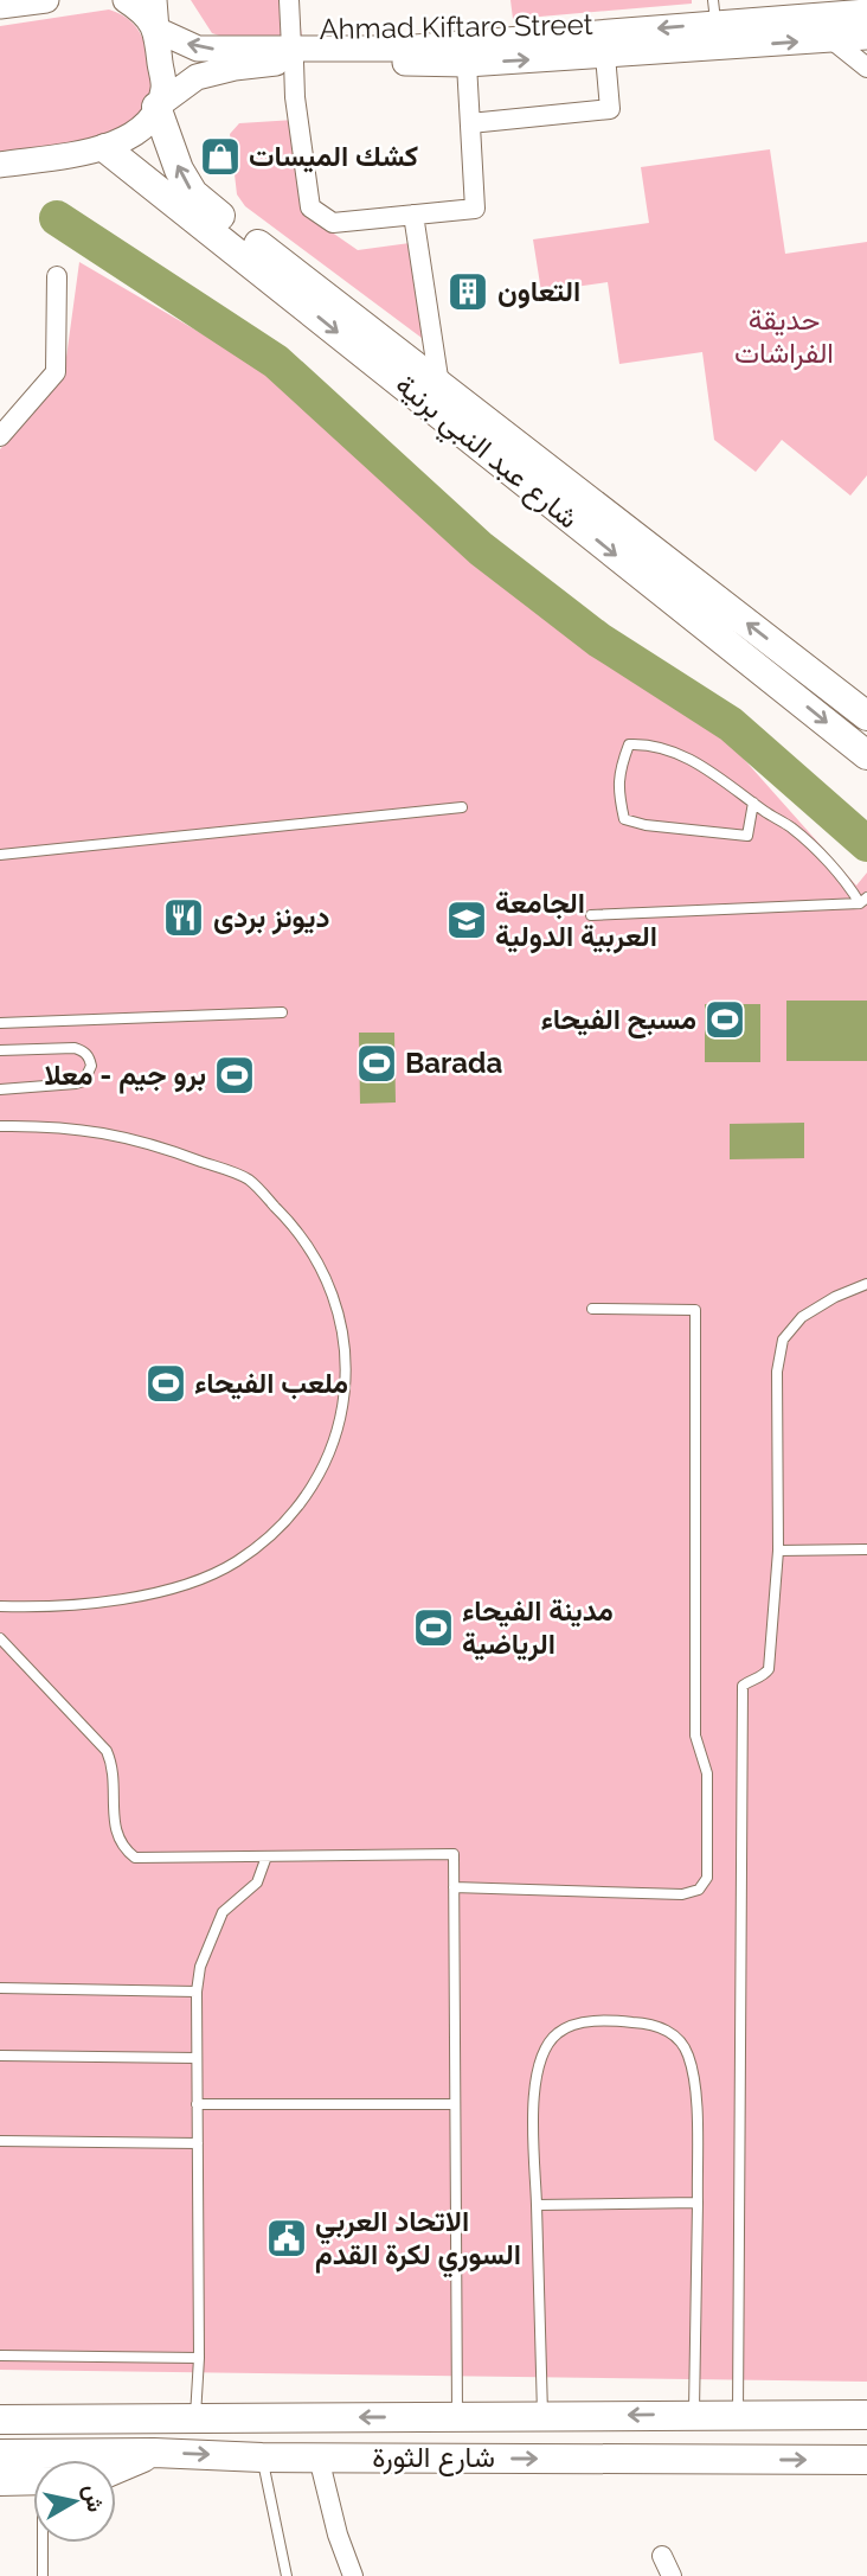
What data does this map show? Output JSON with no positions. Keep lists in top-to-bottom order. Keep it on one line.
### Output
{"streets":{"main road":["Ahmad Kiftaro Street","شارع عبد النبي برنية","شارع الثورة"]},"crossings":[["Ahmad Kiftaro Street","شارع عبد النبي برنية"]],"parks":["حديقة الفراشات"],"places":{"shop":["كشك الميسات"],"building":["التعاون"],"restaurant":["ديونز بردى"],"school or university":["الجامعة العربية الدولية"],"sports":["مسبح الفيحاء","Barada","برو جيم - معلا","ملعب الفيحاء","مدينة الفيحاء الرياضية"],"public building":["الاتحاد العربي السوري لكرة القدم"]},"north":"right"}
